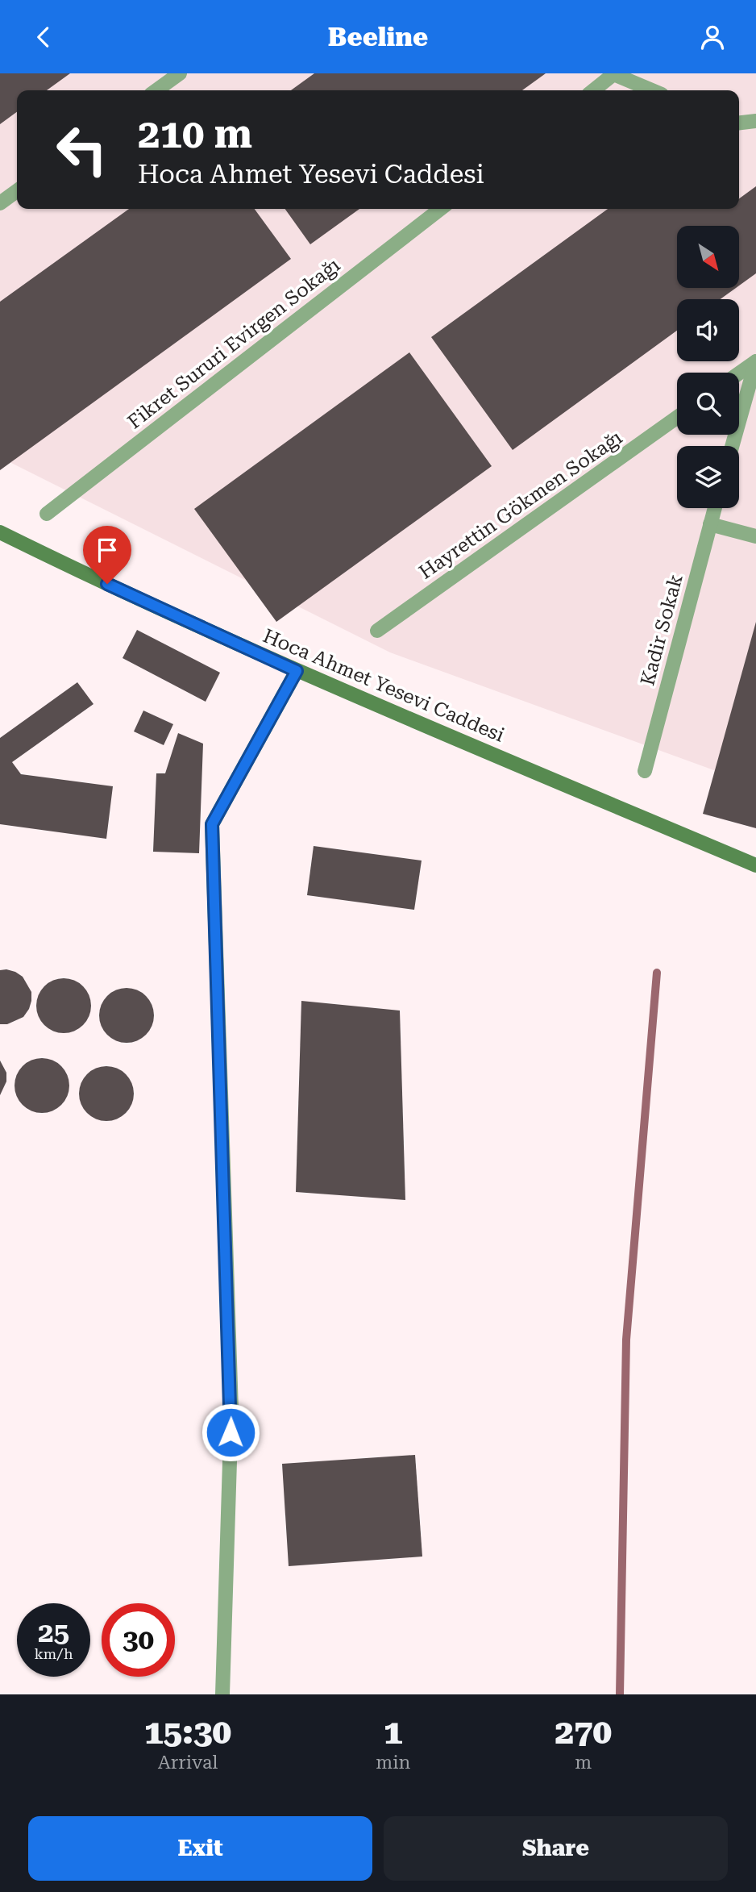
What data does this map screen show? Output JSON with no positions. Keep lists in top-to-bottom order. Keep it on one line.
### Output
{"streets":{"street":["Fikret Sururi Evirgen Sokağı","Hayrettin Gökmen Sokağı","Kadir Sokak","Hoca Ahmet Yesevi Caddesi"]},"north":"bottom right","page":{"header":"Beeline","turn":["210 m","Hoca Ahmet Yesevi Caddesi"],"speed":"25 km/h","limit":"30","eta":["15:30","Arrival","1","min","270","m"],"buttons":["Exit","Share"]}}
